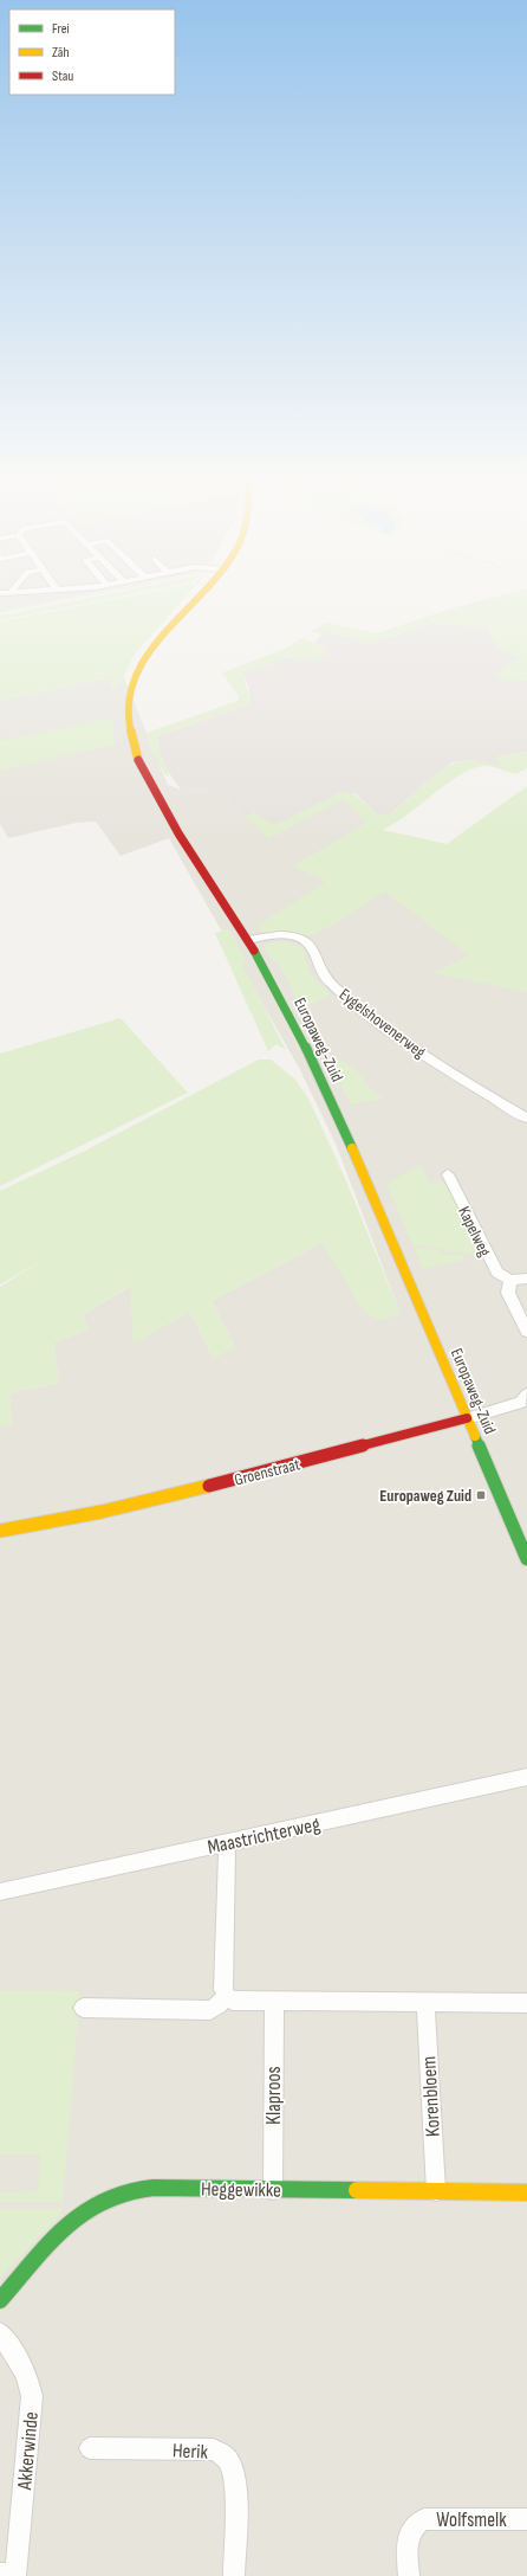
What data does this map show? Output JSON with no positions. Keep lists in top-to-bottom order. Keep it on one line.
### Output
{"streets":{"street":["Eygelshovenerweg","Europaweg-Zuid","Kapelweg","Groenstraat","Maastrichterweg","Klaproos","Korenbloem","Heggewikke","Akkerwinde","Herik","Wolfsmelk"]},"crossings":[["Eygelshovenerweg","Europaweg-Zuid"],["Europaweg-Zuid","Groenstraat"],["Klaproos","Heggewikke"],["Korenbloem","Heggewikke"]],"places":{"transit":["Europaweg Zuid"]},"legend":["Frei","Zäh","Stau"]}
